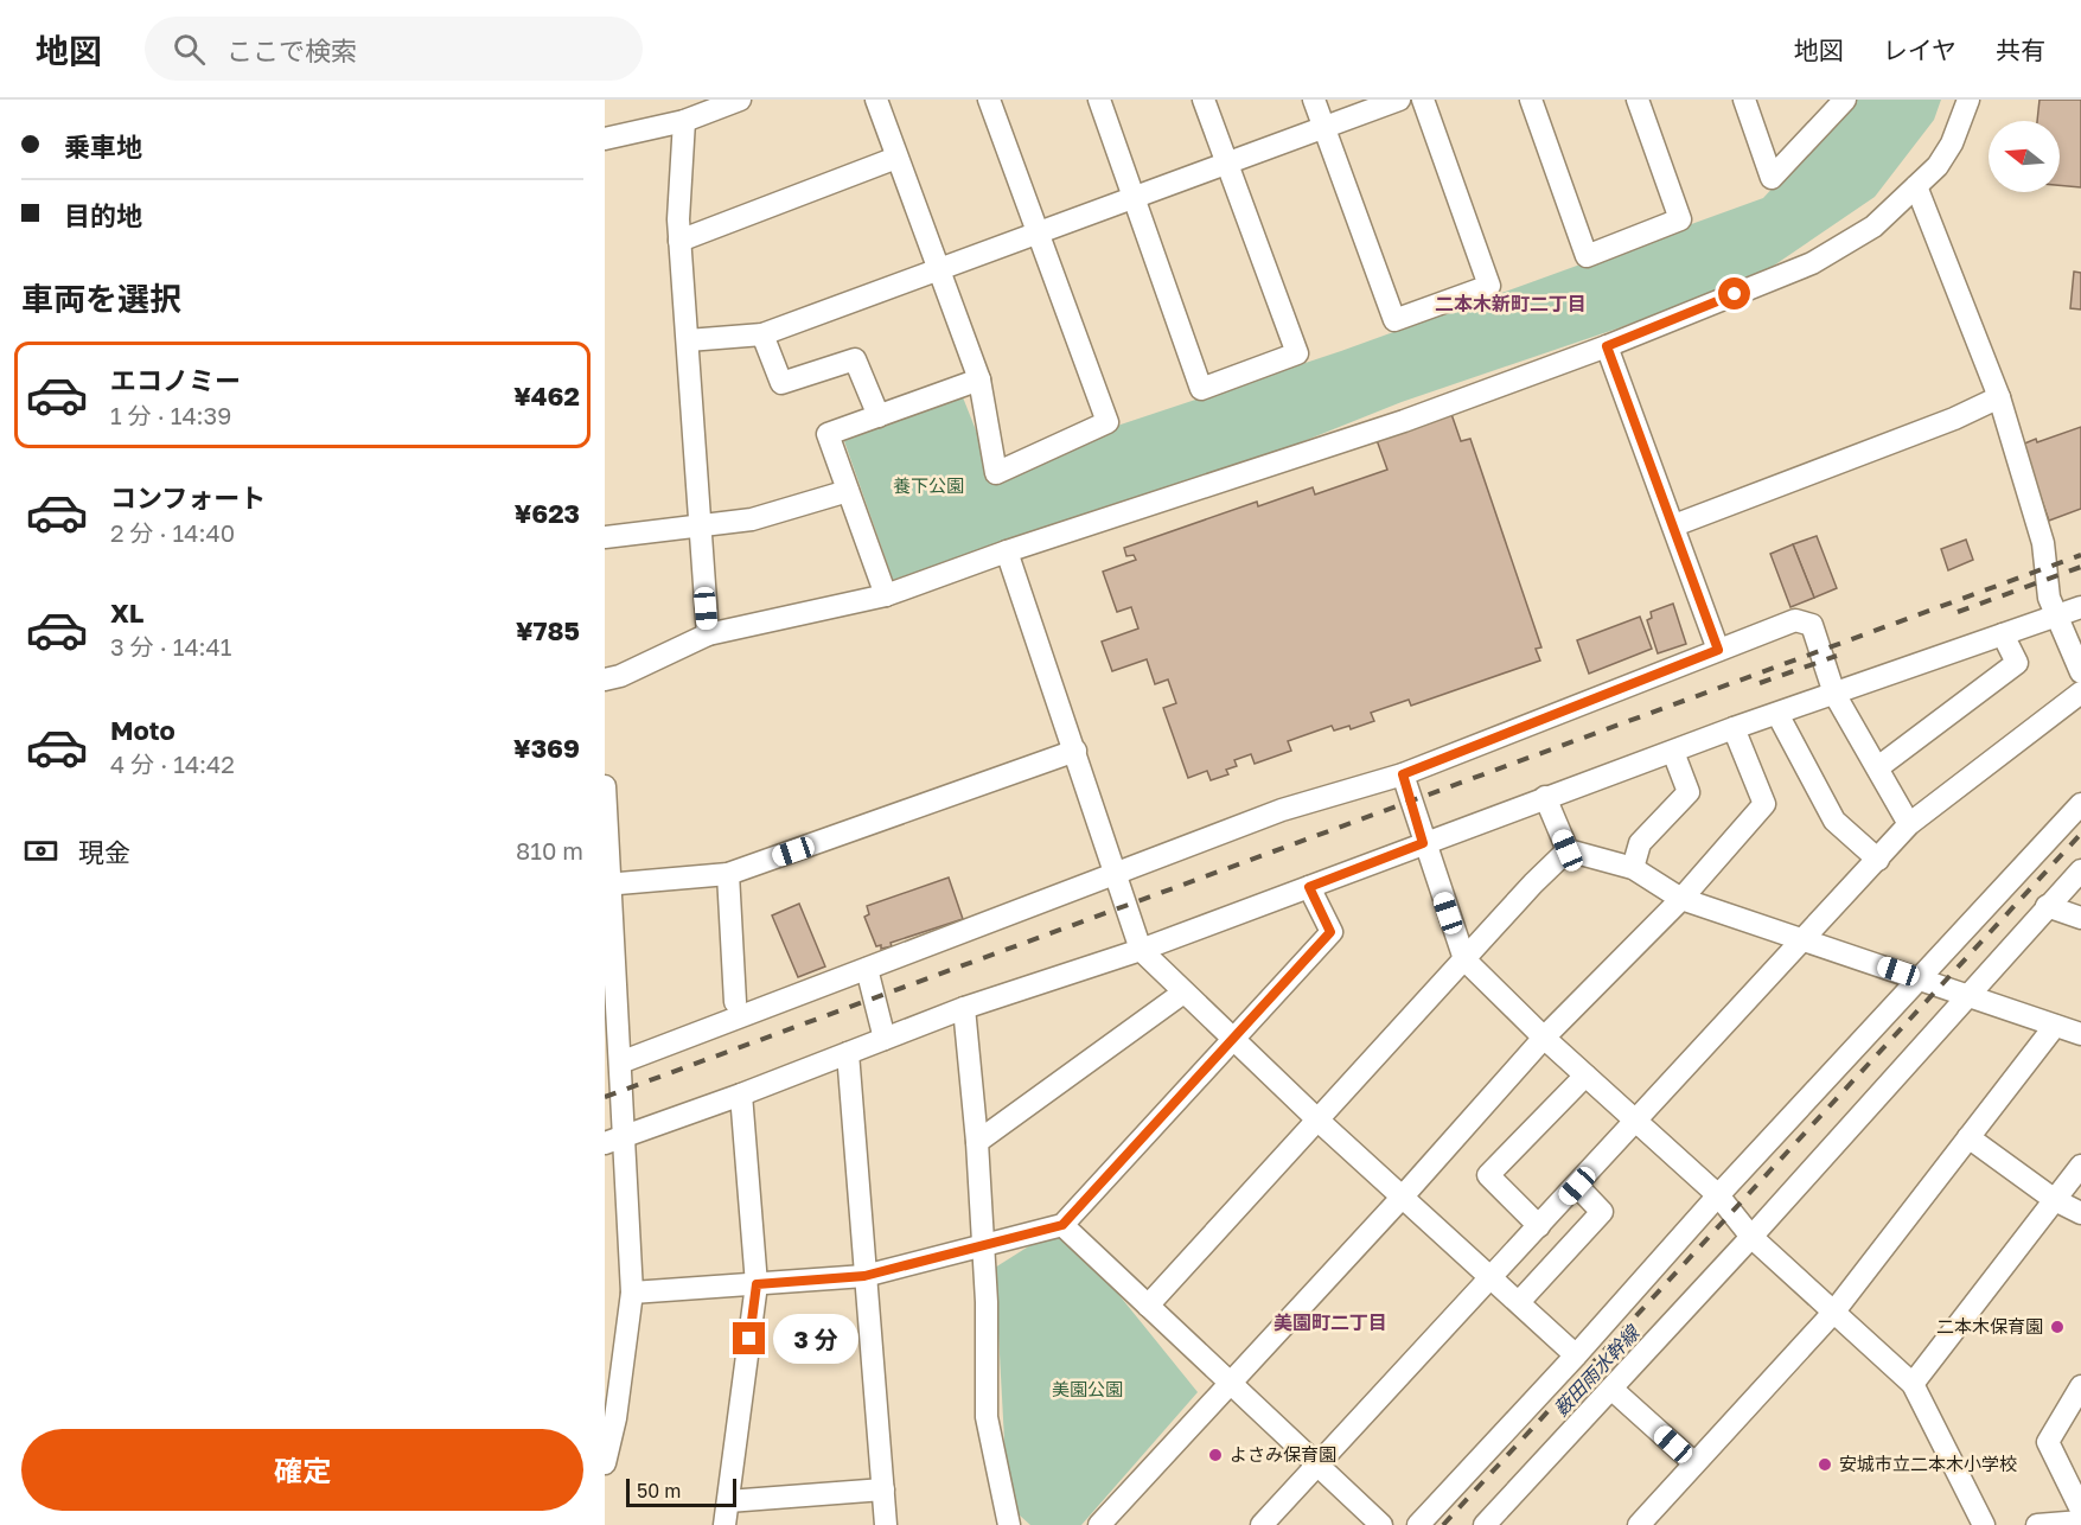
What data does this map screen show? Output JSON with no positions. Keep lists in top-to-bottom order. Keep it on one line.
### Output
{"districts":["二本木新町二丁目","美園町二丁目"],"water":["薮田雨水幹線"],"parks":["養下公園","美園公園"],"places":["二本木保育園","よさみ保育園","安城市立二本木小学校"],"scale_bar":"50 m","north":"left","page":{"header":"地図","search":"ここで検索","nav":["地図","レイヤ","共有"],"banner":["乗車地","目的地"],"heading":"車両を選択","list":[{"name":"エコノミー","note":"1 分 · 14:39","value":"¥462"},{"name":"コンフォート","note":"2 分 · 14:40","value":"¥623"},{"name":"XL","note":"3 分 · 14:41","value":"¥785"},{"name":"Moto","note":"4 分 · 14:42","value":"¥369"}],"pay":["現金","810 m"],"bubble":"3 分","buttons":"確定","scale":"50 m"}}
